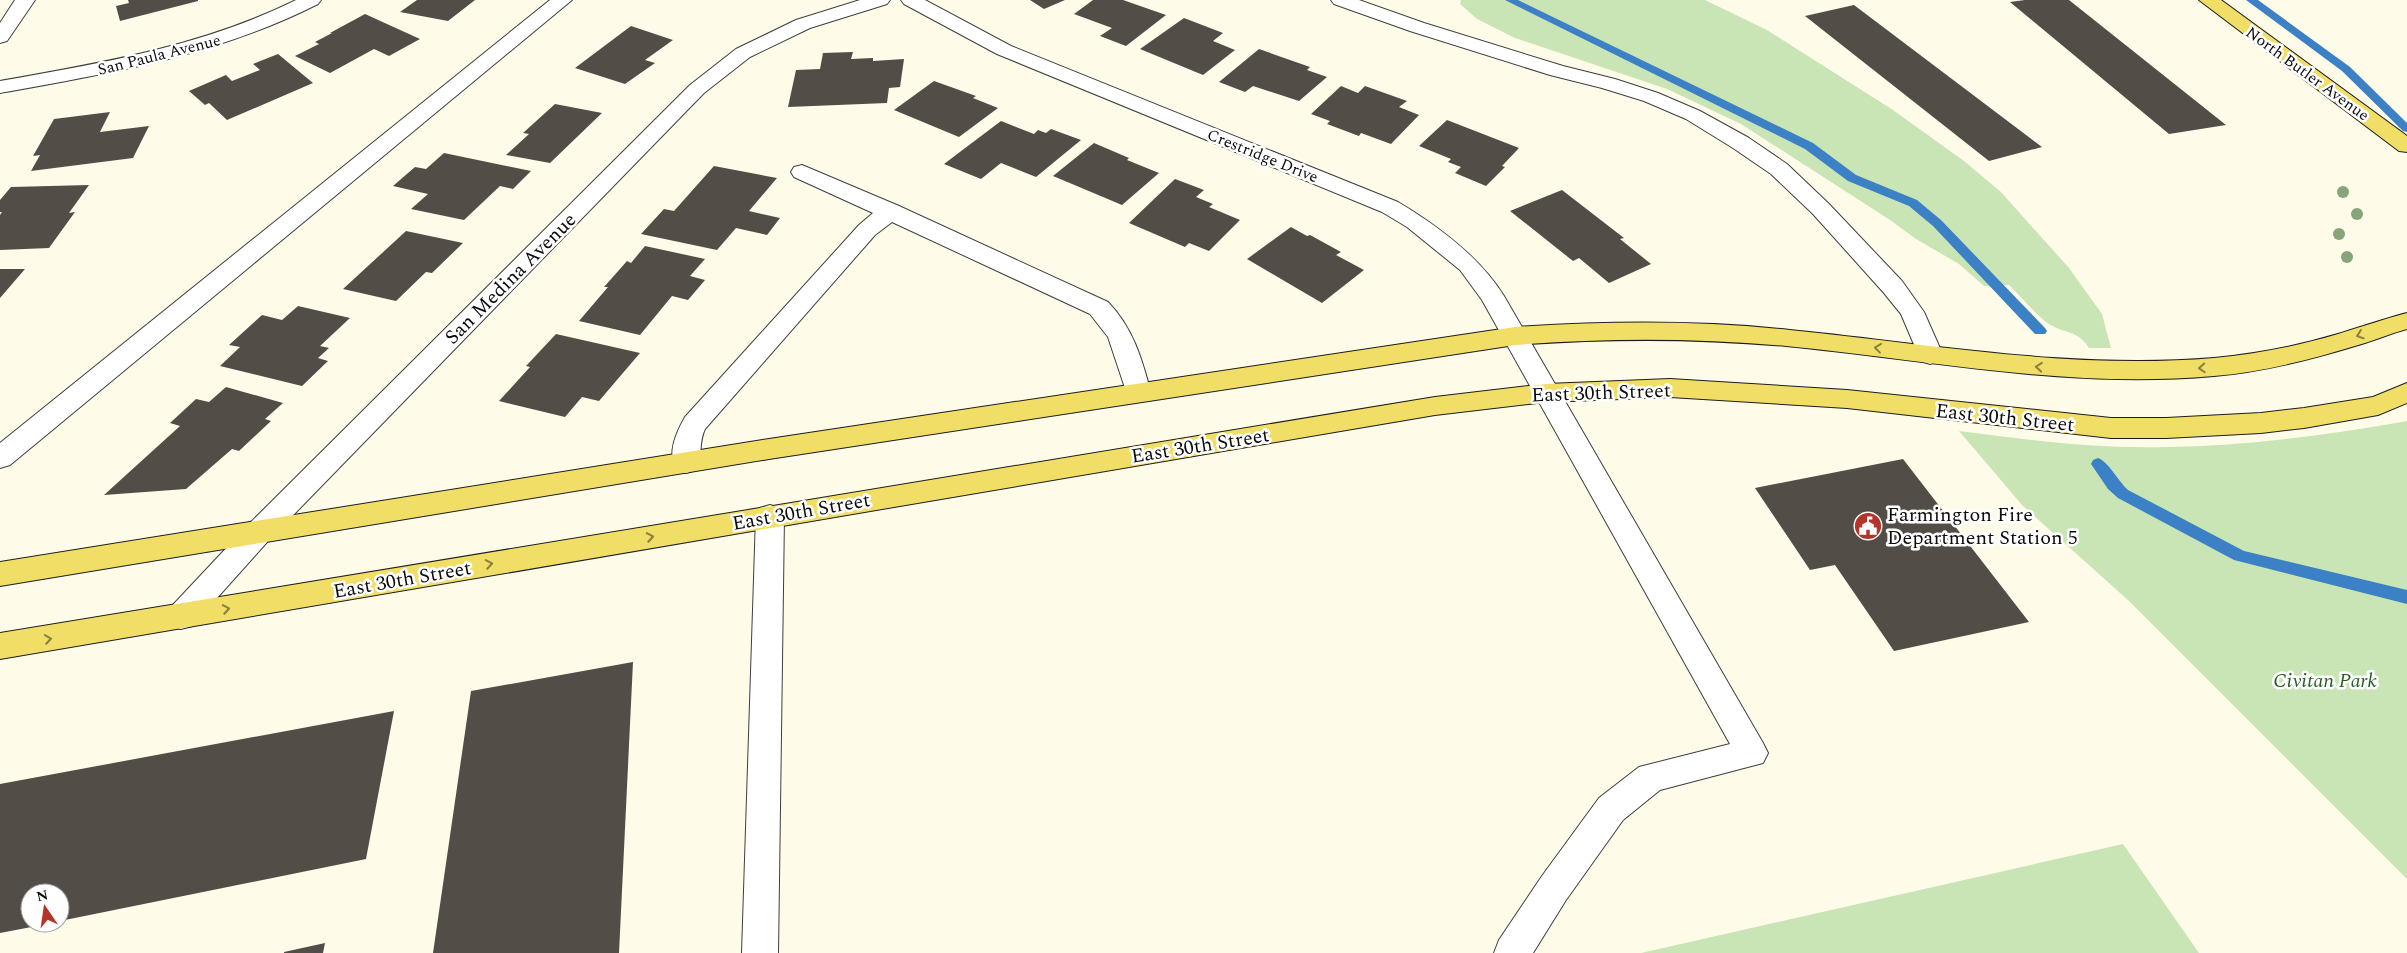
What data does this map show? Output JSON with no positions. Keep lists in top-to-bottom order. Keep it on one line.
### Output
{"streets":{"main road":["North Butler Avenue","East 30th Street"],"street":["San Paula Avenue","Crestridge Drive","San Medina Avenue"]},"crossings":[["Crestridge Drive","East 30th Street"],["San Medina Avenue","East 30th Street"]],"parks":["Civitan Park"],"places":{"public building":["Farmington Fire Department Station 5"]},"north":"top"}
